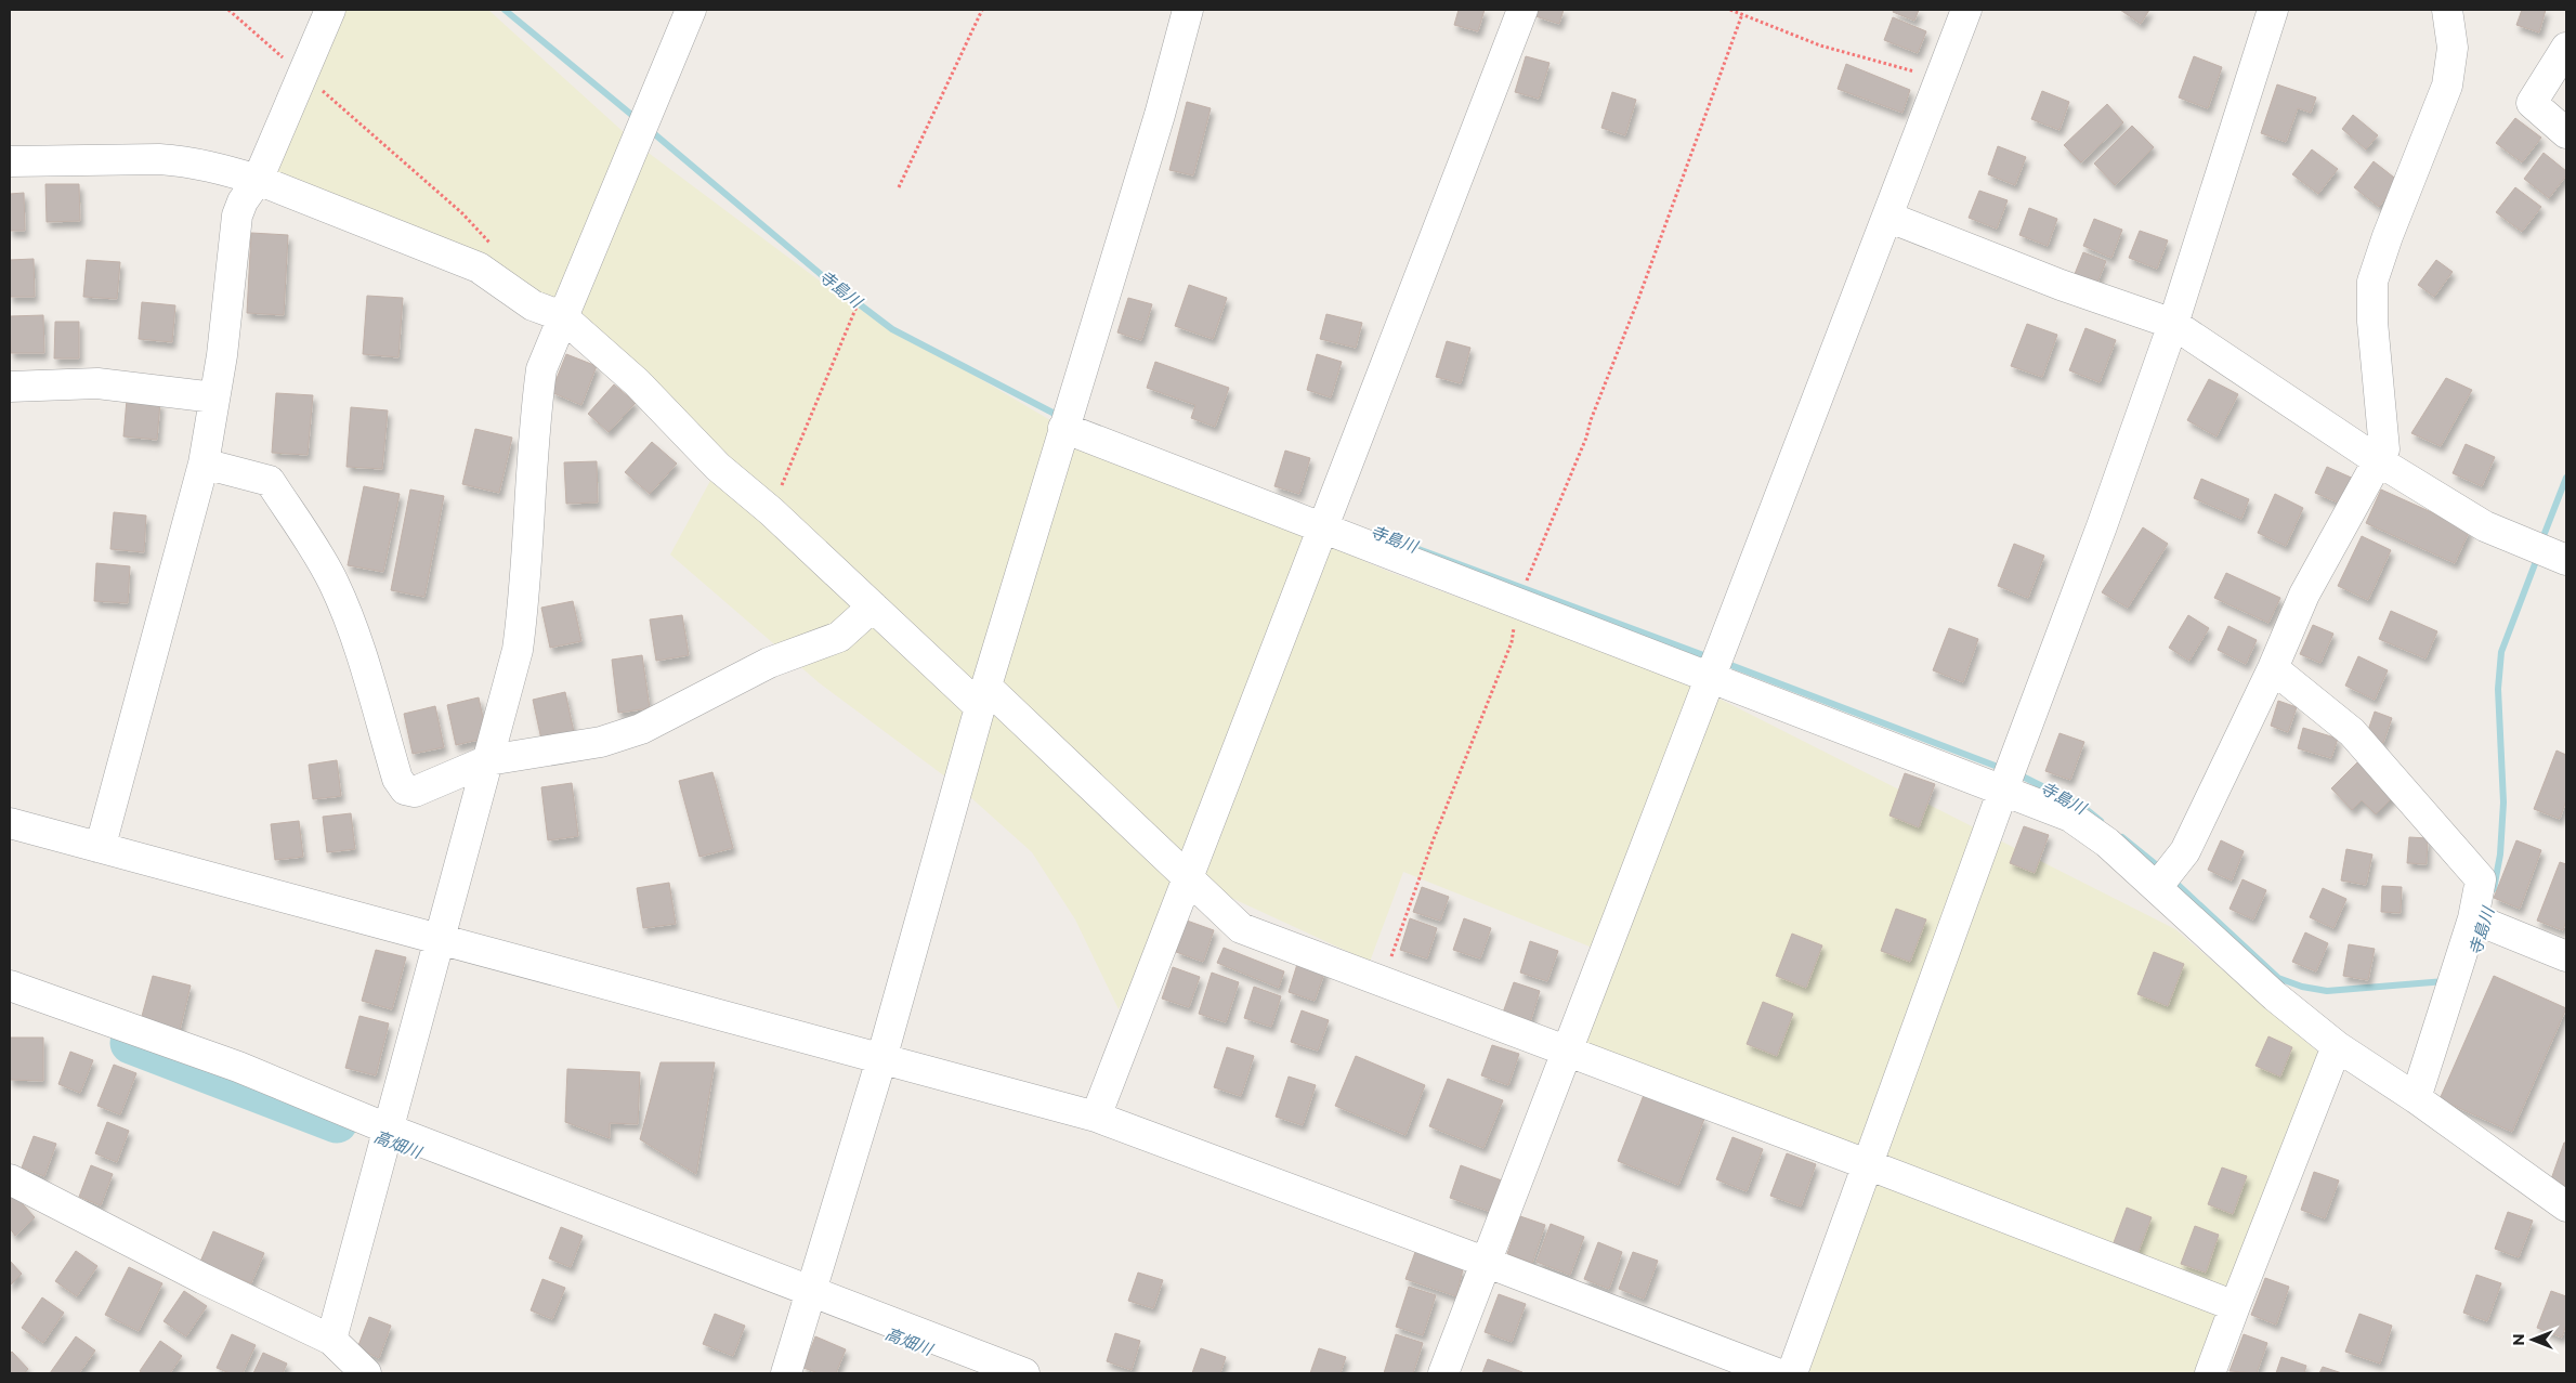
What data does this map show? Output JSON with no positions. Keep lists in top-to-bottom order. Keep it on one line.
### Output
{"water":["寺島川","高畑川"],"north":"left"}
